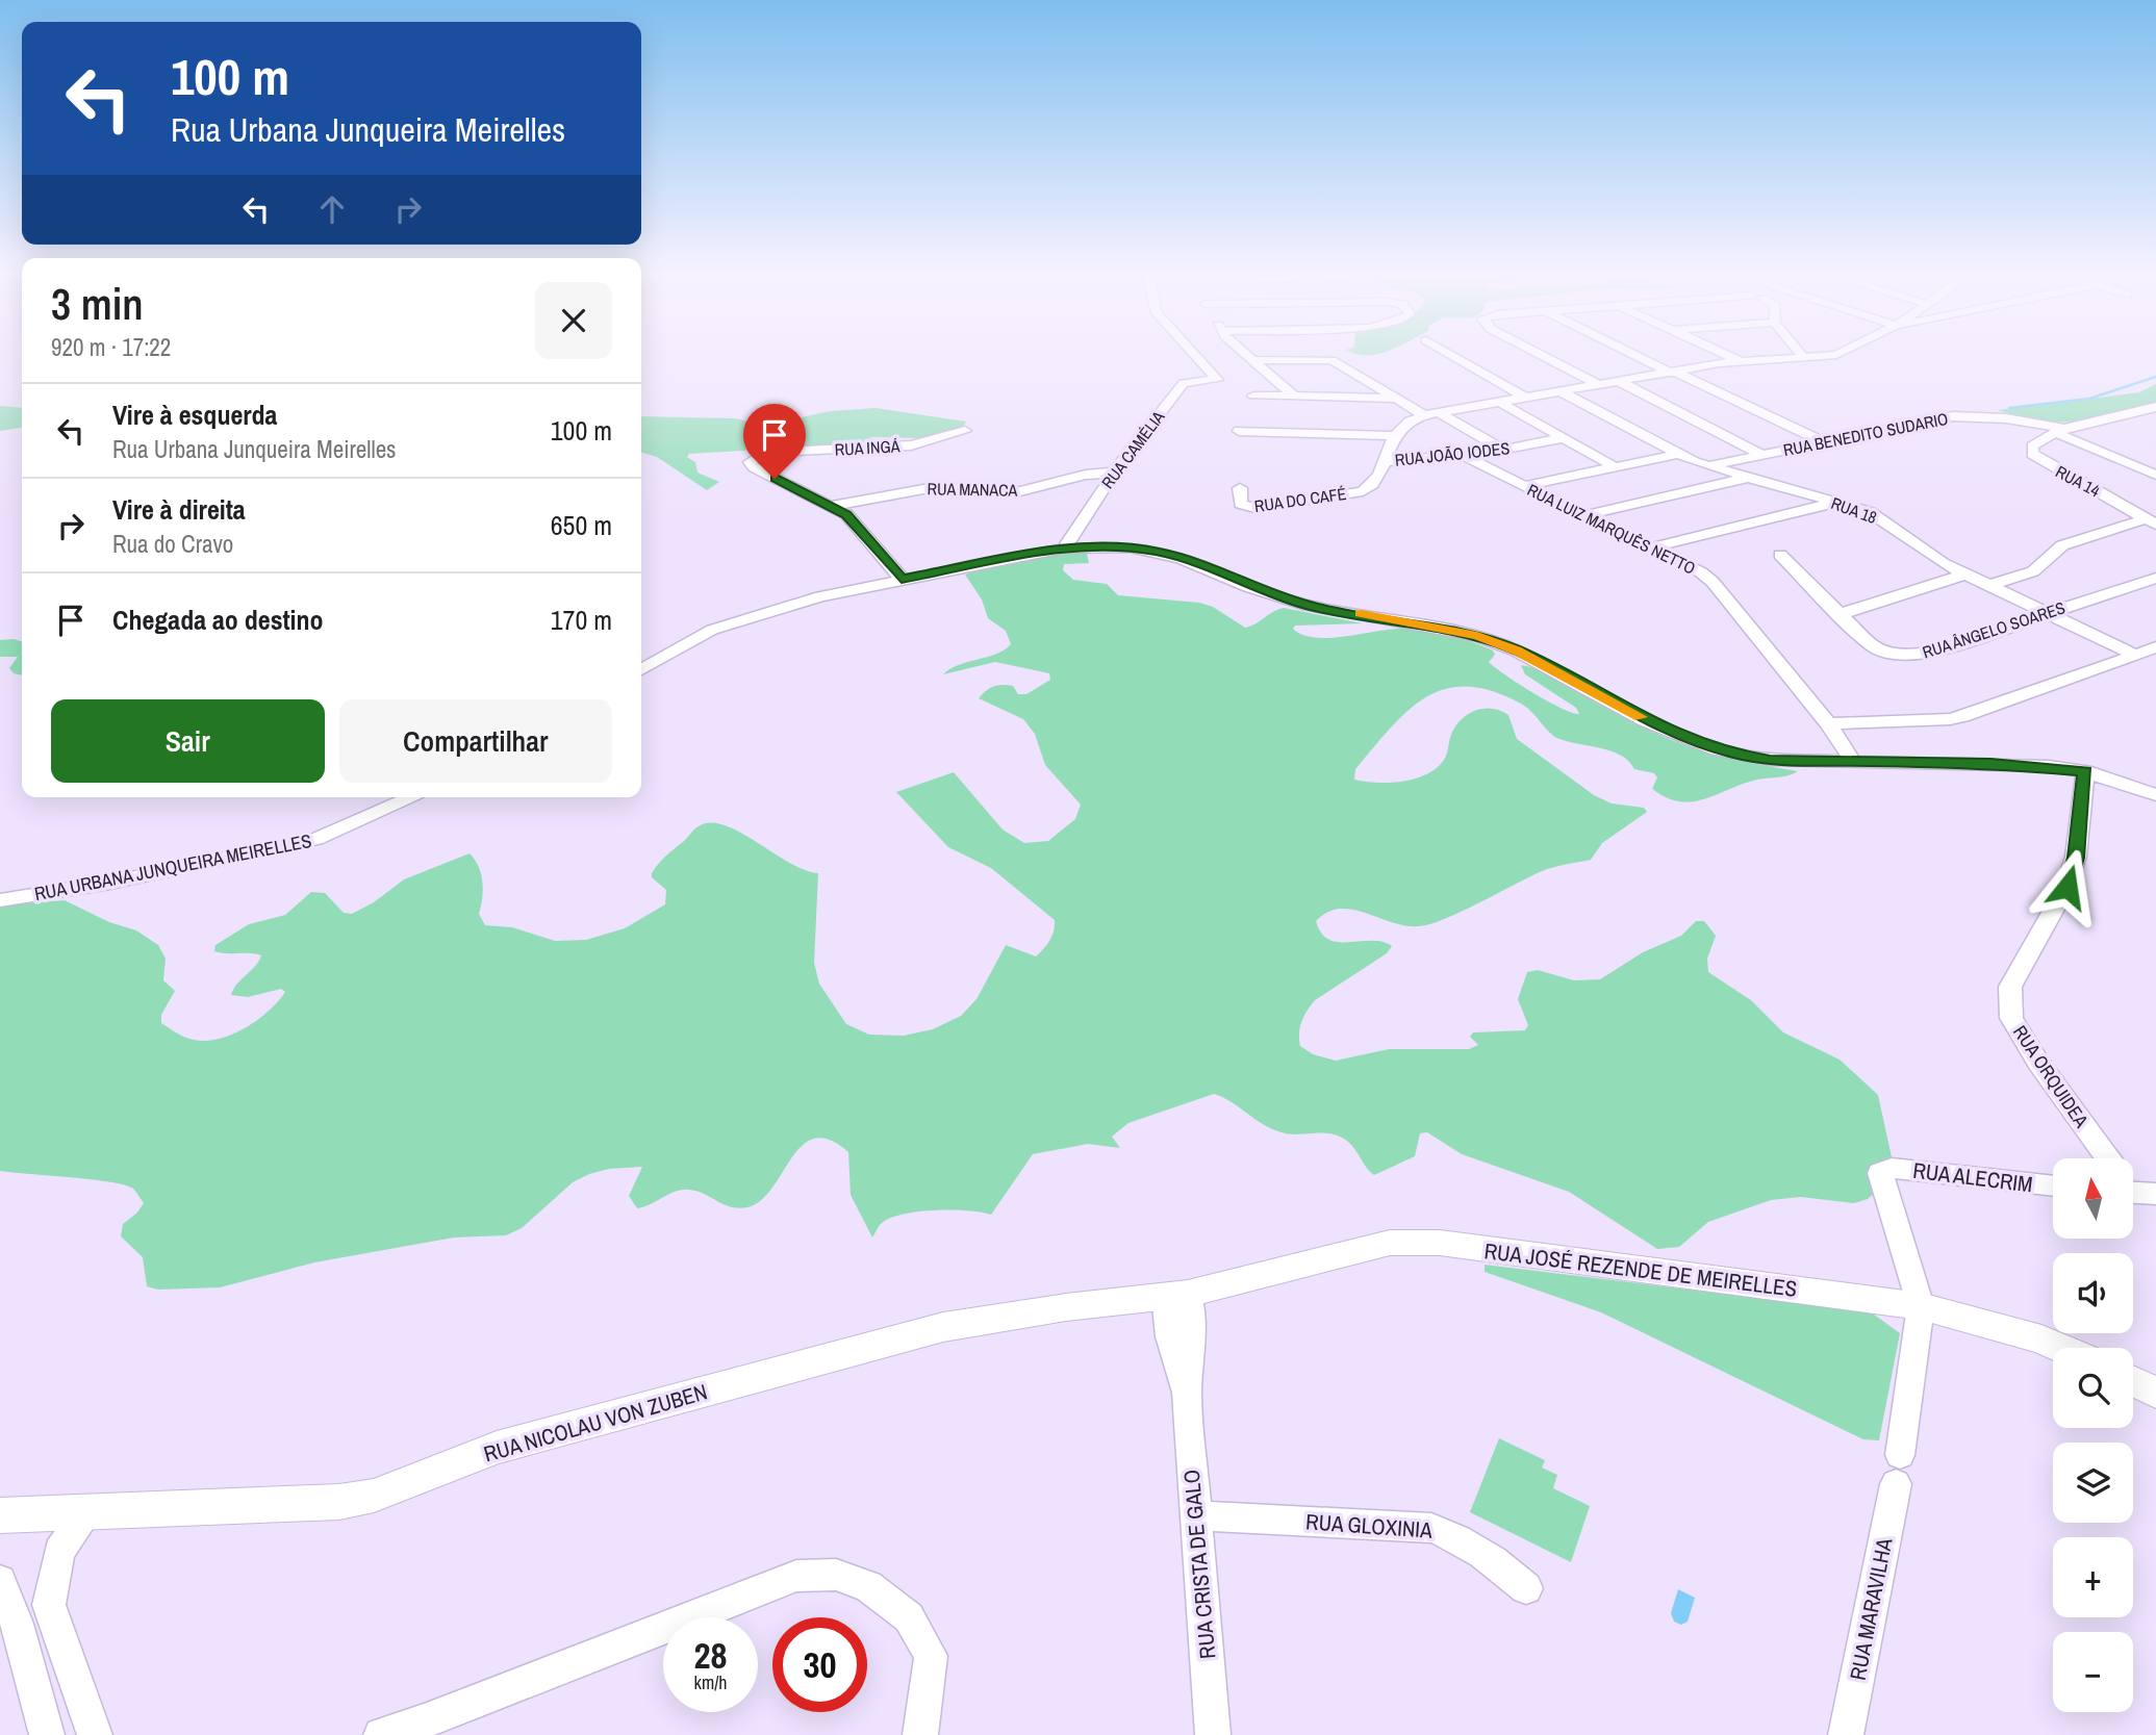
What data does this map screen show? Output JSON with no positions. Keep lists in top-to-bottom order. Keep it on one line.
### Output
{"streets":{"street":["RUA BENEDITO SUDARIO","RUA INGÁ","RUA CAMÉLIA","RUA JOÃO IODES","RUA 14","RUA MANACA","RUA DO CAFÉ","RUA 18","RUA LUIZ MARQUÊS NETTO","RUA ÂNGELO SOARES","RUA URBANA JUNQUEIRA MEIRELLES","RUA ORQUIDEA","RUA ALECRIM","RUA JOSÉ REZENDE DE MEIRELLES","RUA NICOLAU VON ZUBEN","RUA GLOXINIA","RUA CRISTA DE GALO","RUA MARAVILHA"]},"crossings":[["RUA BENEDITO SUDARIO","RUA 14"],["RUA BENEDITO SUDARIO","RUA 18"],["RUA INGÁ","RUA MANACA"],["RUA CAMÉLIA","RUA MANACA"],["RUA JOÃO IODES","RUA DO CAFÉ"],["RUA JOÃO IODES","RUA LUIZ MARQUÊS NETTO"],["RUA 18","RUA ÂNGELO SOARES"],["RUA ALECRIM","RUA JOSÉ REZENDE DE MEIRELLES"],["RUA ALECRIM","RUA MARAVILHA"],["RUA JOSÉ REZENDE DE MEIRELLES","RUA NICOLAU VON ZUBEN"],["RUA JOSÉ REZENDE DE MEIRELLES","RUA CRISTA DE GALO"],["RUA JOSÉ REZENDE DE MEIRELLES","RUA MARAVILHA"],["RUA NICOLAU VON ZUBEN","RUA CRISTA DE GALO"],["RUA GLOXINIA","RUA CRISTA DE GALO"]],"north":"top","page":{"turn":["100 m","Rua Urbana Junqueira Meirelles"],"heading":["3 min","920 m · 17:22"],"list":[{"name":"Vire à esquerda","note":"Rua Urbana Junqueira Meirelles","value":"100 m"},{"name":"Vire à direita","note":"Rua do Cravo","value":"650 m"},{"name":"Chegada ao destino","value":"170 m"}],"buttons":["Sair","Compartilhar"],"map_buttons":["+","−"],"speed":"28 km/h","limit":"30"}}
